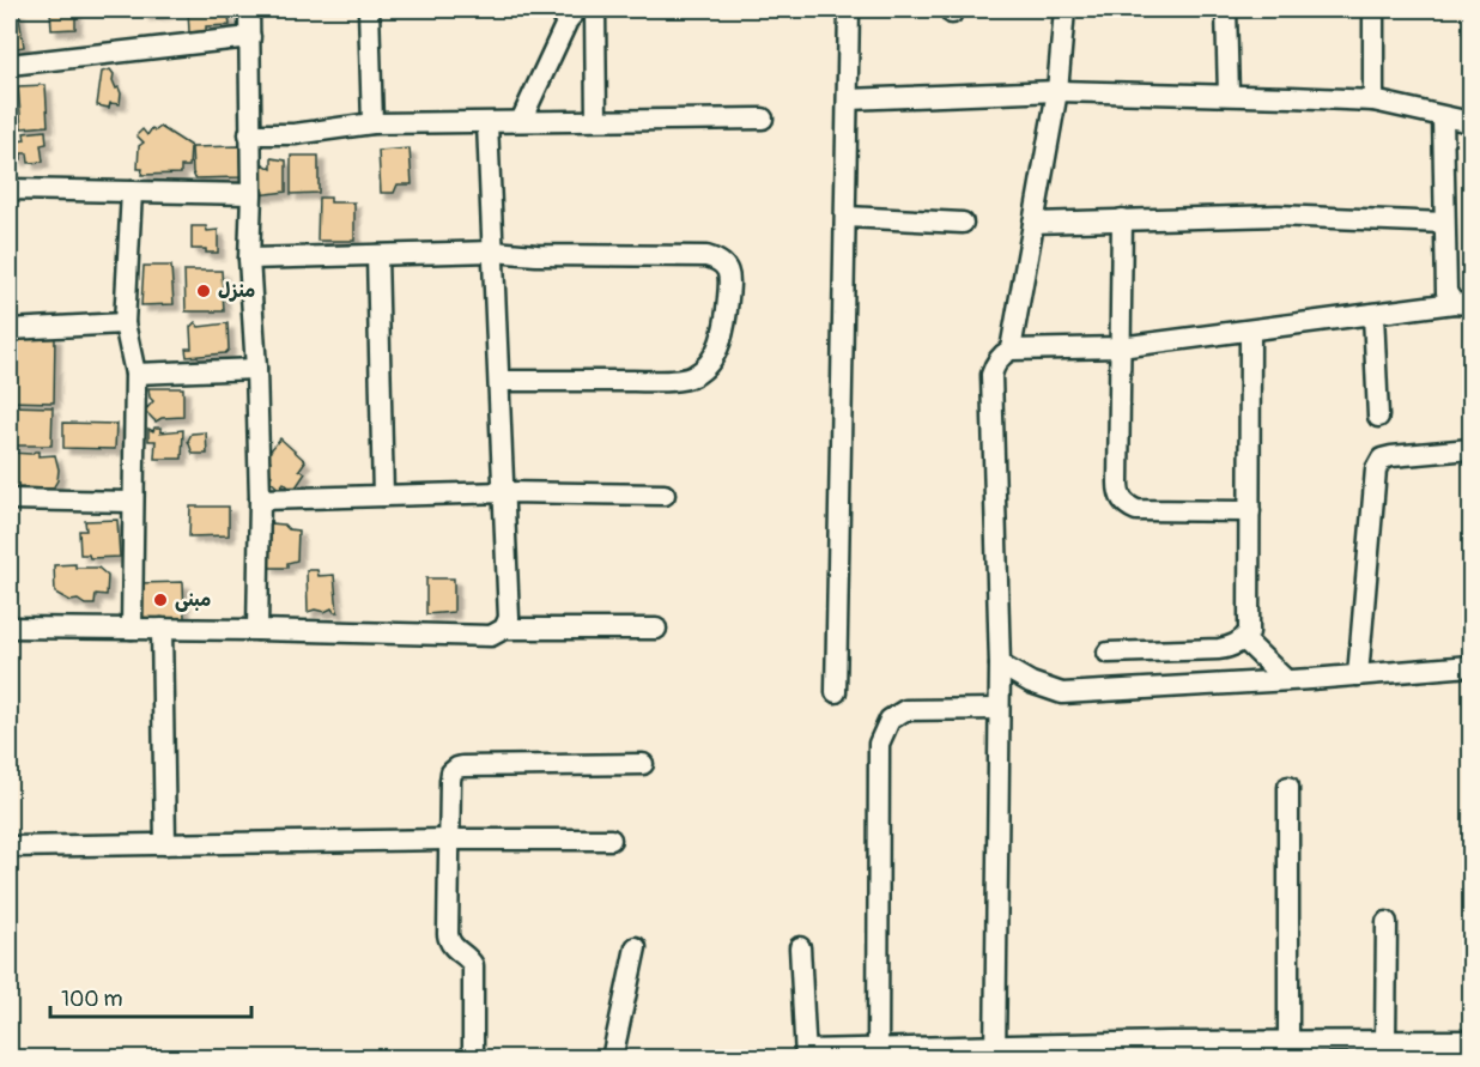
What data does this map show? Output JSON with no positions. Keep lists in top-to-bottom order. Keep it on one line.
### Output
{"places":["منزل","مبنى"],"scale_bar":"100 m"}
